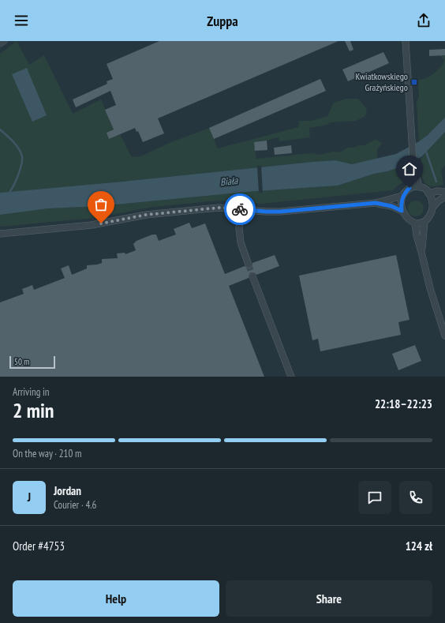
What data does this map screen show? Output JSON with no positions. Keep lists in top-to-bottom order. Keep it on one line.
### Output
{"water":["Biała"],"places":{"transit":["Kwiatkowskiego Grażyńskiego"]},"scale_bar":"50 m","page":{"header":"Zuppa","scale":"50 m","heading":["2 min","Arriving in","22:18–22:23"],"panel":["Jordan","Courier · 4.6","Order #4753","124 zł"],"bar":"On the way · 210 m","round":"J","buttons":["Help","Share"]}}
